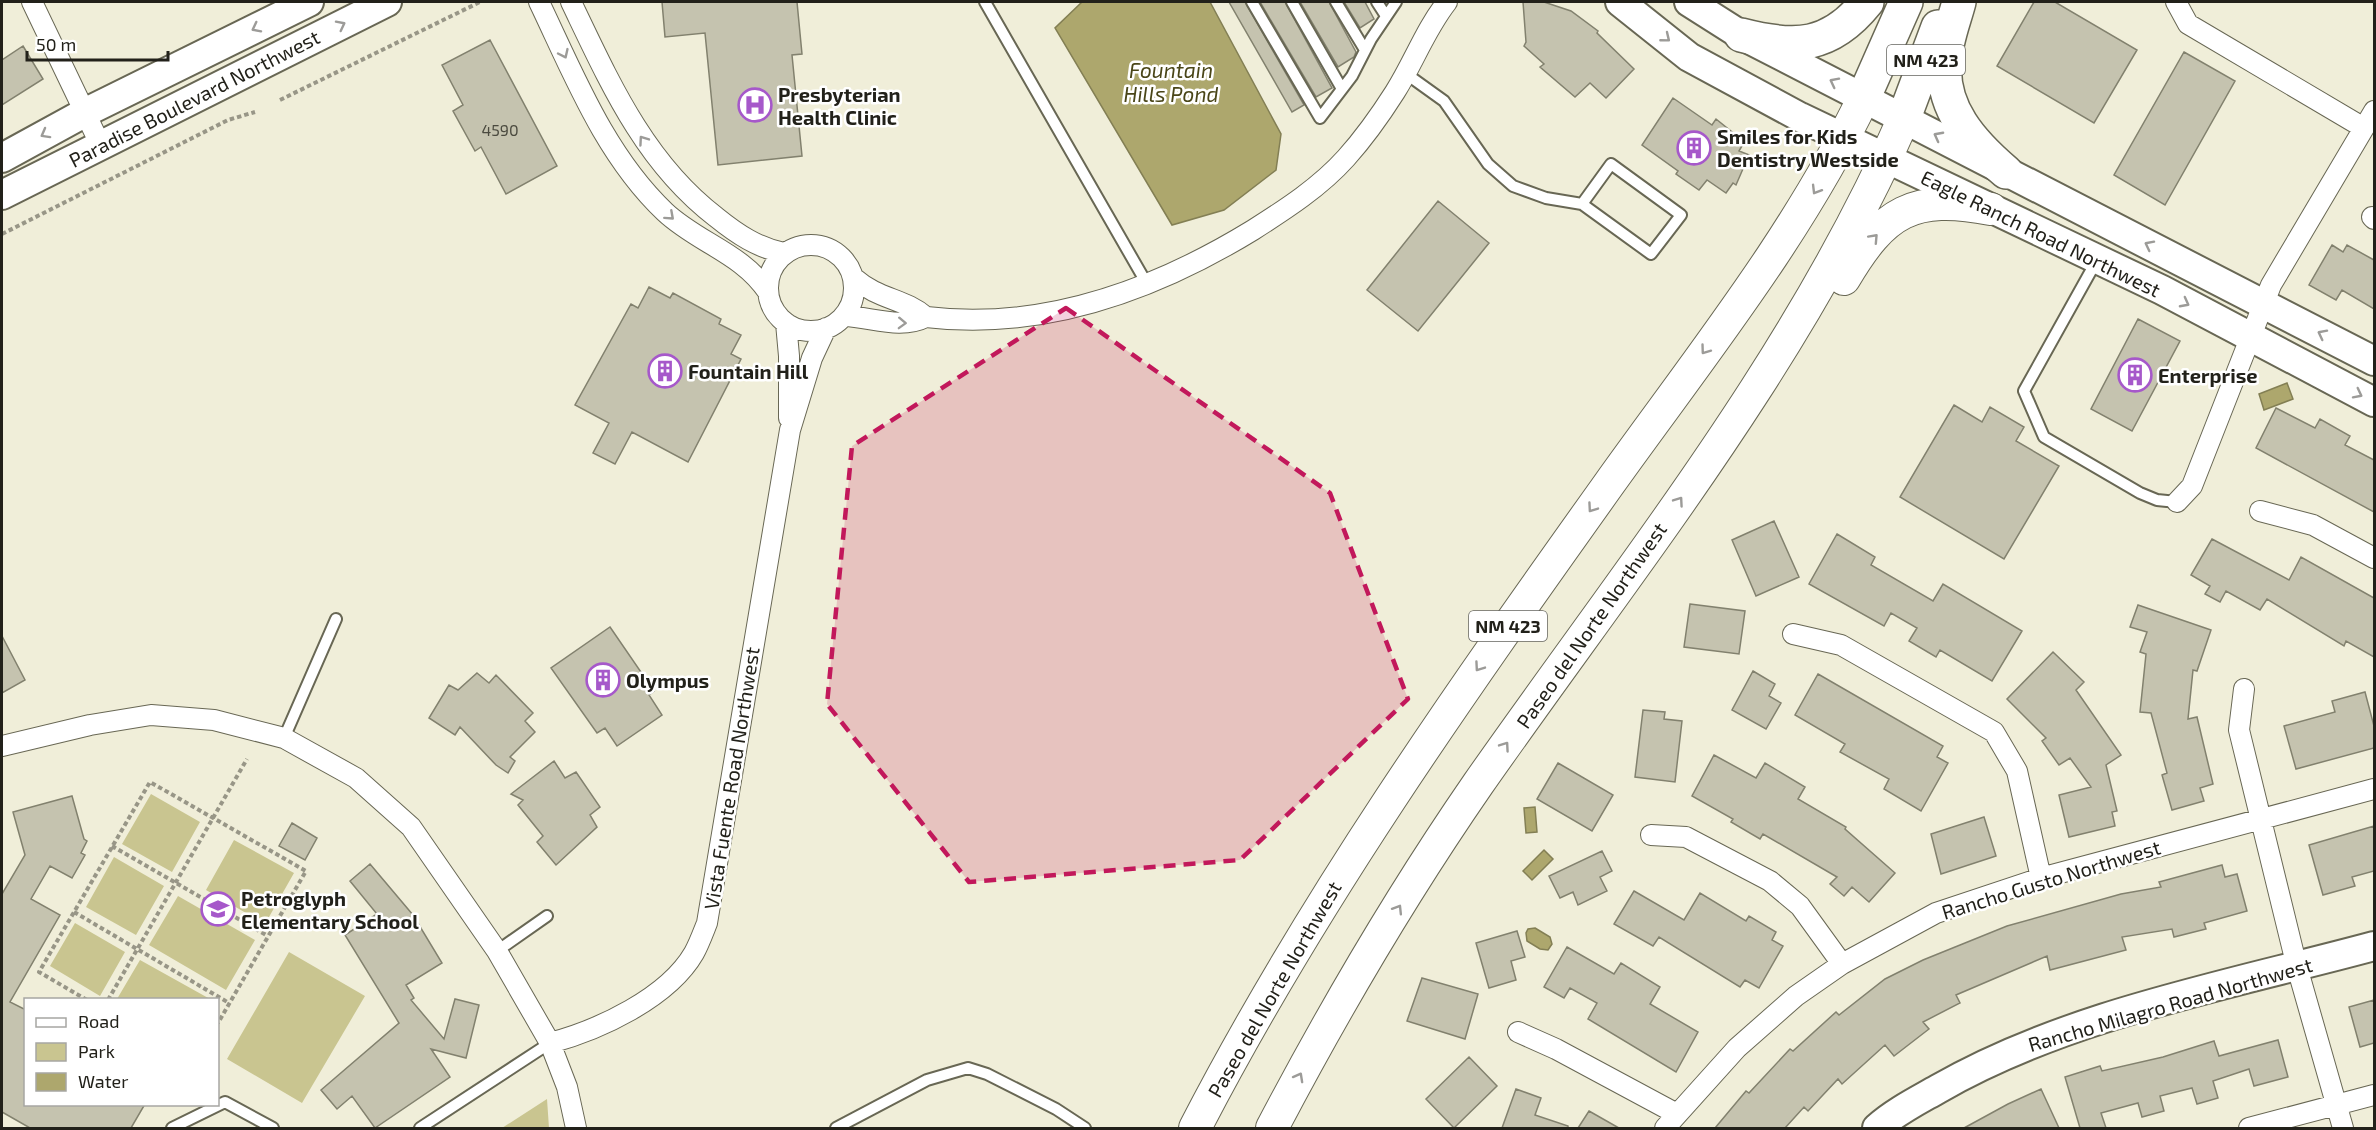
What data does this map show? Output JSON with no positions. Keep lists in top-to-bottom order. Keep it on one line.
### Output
{"streets":{"highway":["NM 423"],"main road":["Paseo del Norte Northwest"],"street":["Paradise Boulevard Northwest","Eagle Ranch Road Northwest","Vista Fuente Road Northwest","Rancho Gusto Northwest","Rancho Milagro Road Northwest"]},"crossings":[["NM 423","Eagle Ranch Road Northwest"],["NM 423","Paseo del Norte Northwest"],["Eagle Ranch Road Northwest","Paseo del Norte Northwest"]],"water":["Fountain Hills Pond"],"places":{"hospital":["Presbyterian Health Clinic"],"building":["Smiles for Kids Dentistry Westside","Fountain Hill","Enterprise","Olympus"],"school or university":["Petroglyph Elementary School"]},"house_numbers":["4590"],"legend":["Road","Park","Water"],"scale_bar":"50 m"}
